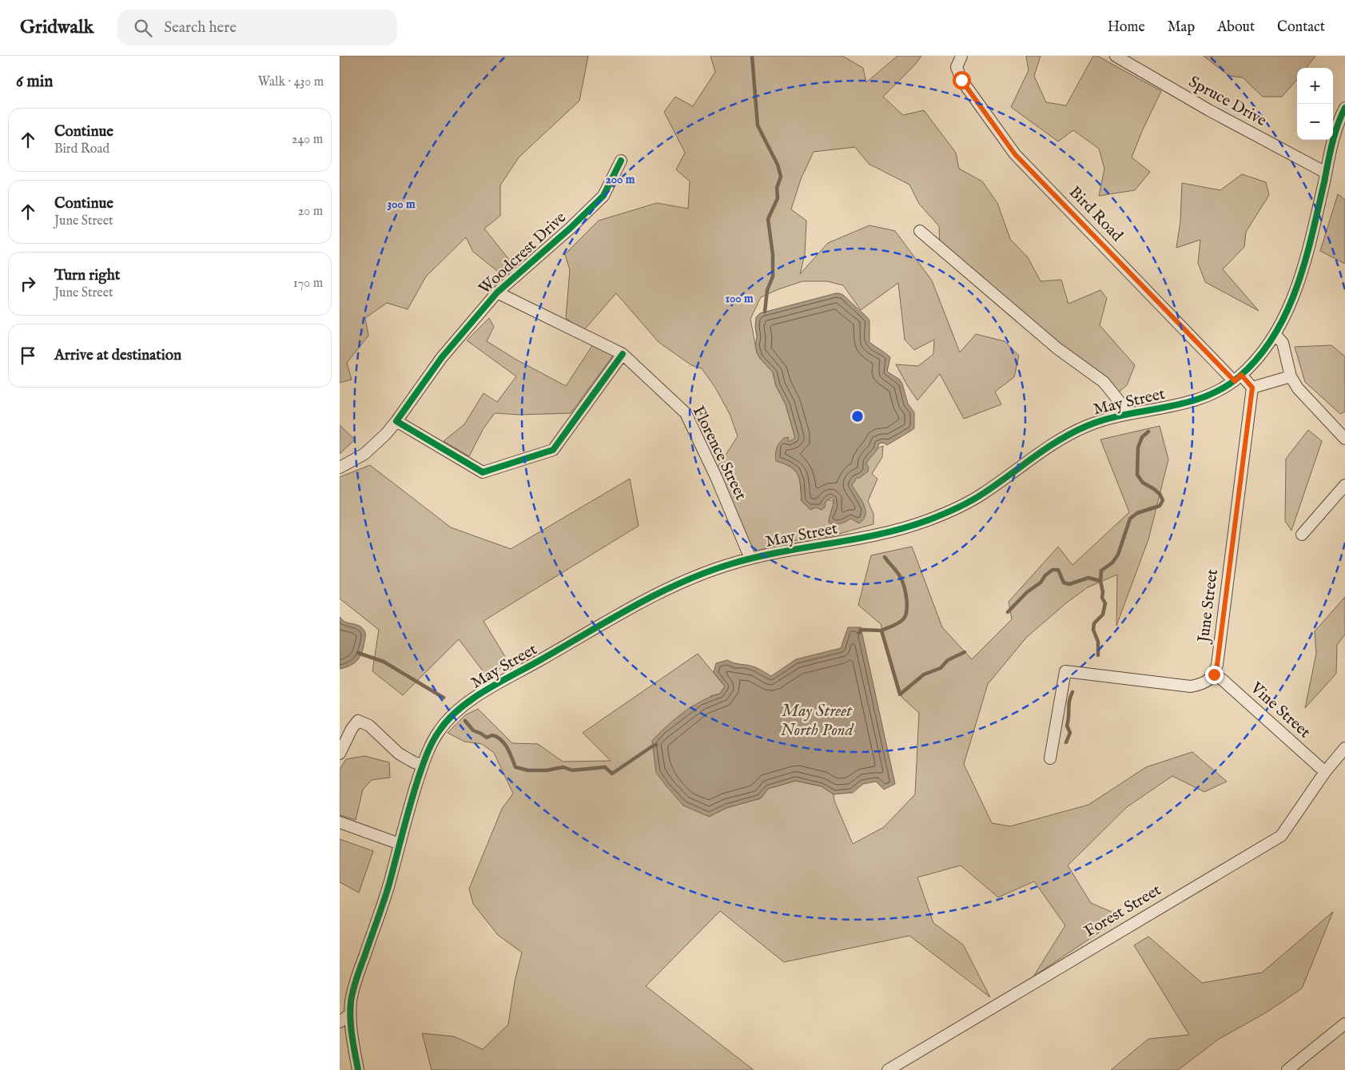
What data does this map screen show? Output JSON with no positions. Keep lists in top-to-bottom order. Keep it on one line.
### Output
{"streets":{"street":["Spruce Drive","Bird Road","Woodcrest Drive","May Street","Florence Street","June Street","Vine Street","Forest Street"]},"crossings":[["Spruce Drive","May Street"],["Bird Road","May Street"],["Woodcrest Drive","Florence Street"],["May Street","Florence Street"],["June Street","Vine Street"],["Vine Street","Forest Street"]],"water":["May Street North Pond"],"page":{"header":"Gridwalk","search":"Search here","nav":["Home","Map","About","Contact"],"heading":["6 min","Walk · 430 m"],"map_buttons":["+","−"],"list":[["Continue","Bird Road","240 m"],["Continue","June Street","20 m"],["Turn right","June Street","170 m"],"Arrive at destination"]},"rings":["200 m","300 m","100 m"]}
